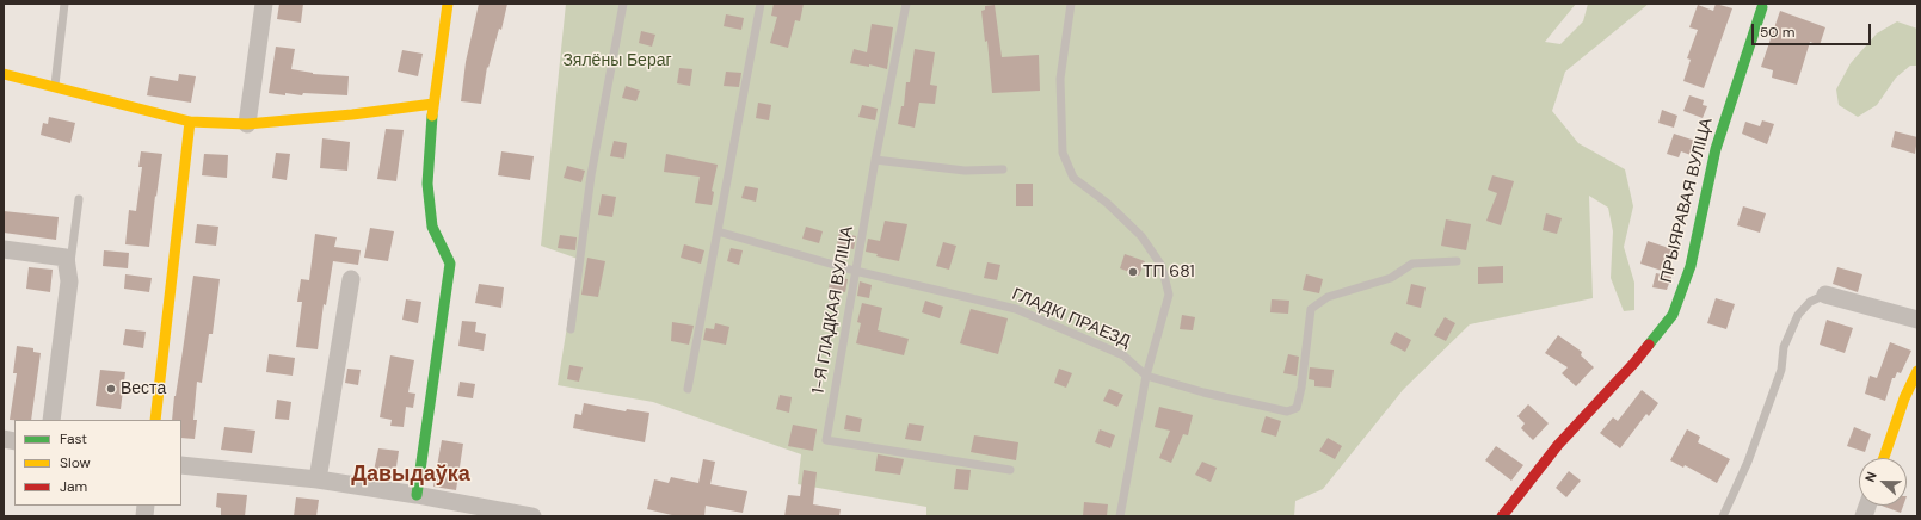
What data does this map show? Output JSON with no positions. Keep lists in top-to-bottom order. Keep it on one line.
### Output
{"streets":{"street":["ПРЫЯРАВАЯ ВУЛІЦА"],"lane":["1-Я ГЛАДКАЯ ВУЛІЦА","ГЛАДКІ ПРАЕЗД"]},"crossings":[["1-Я ГЛАДКАЯ ВУЛІЦА","ГЛАДКІ ПРАЕЗД"]],"districts":["Давыдаўка"],"parks":["Зялёны Бераг"],"places":["ТП 681","Веста"],"legend":["Fast","Slow","Jam"],"scale_bar":"50 m","north":"left"}
